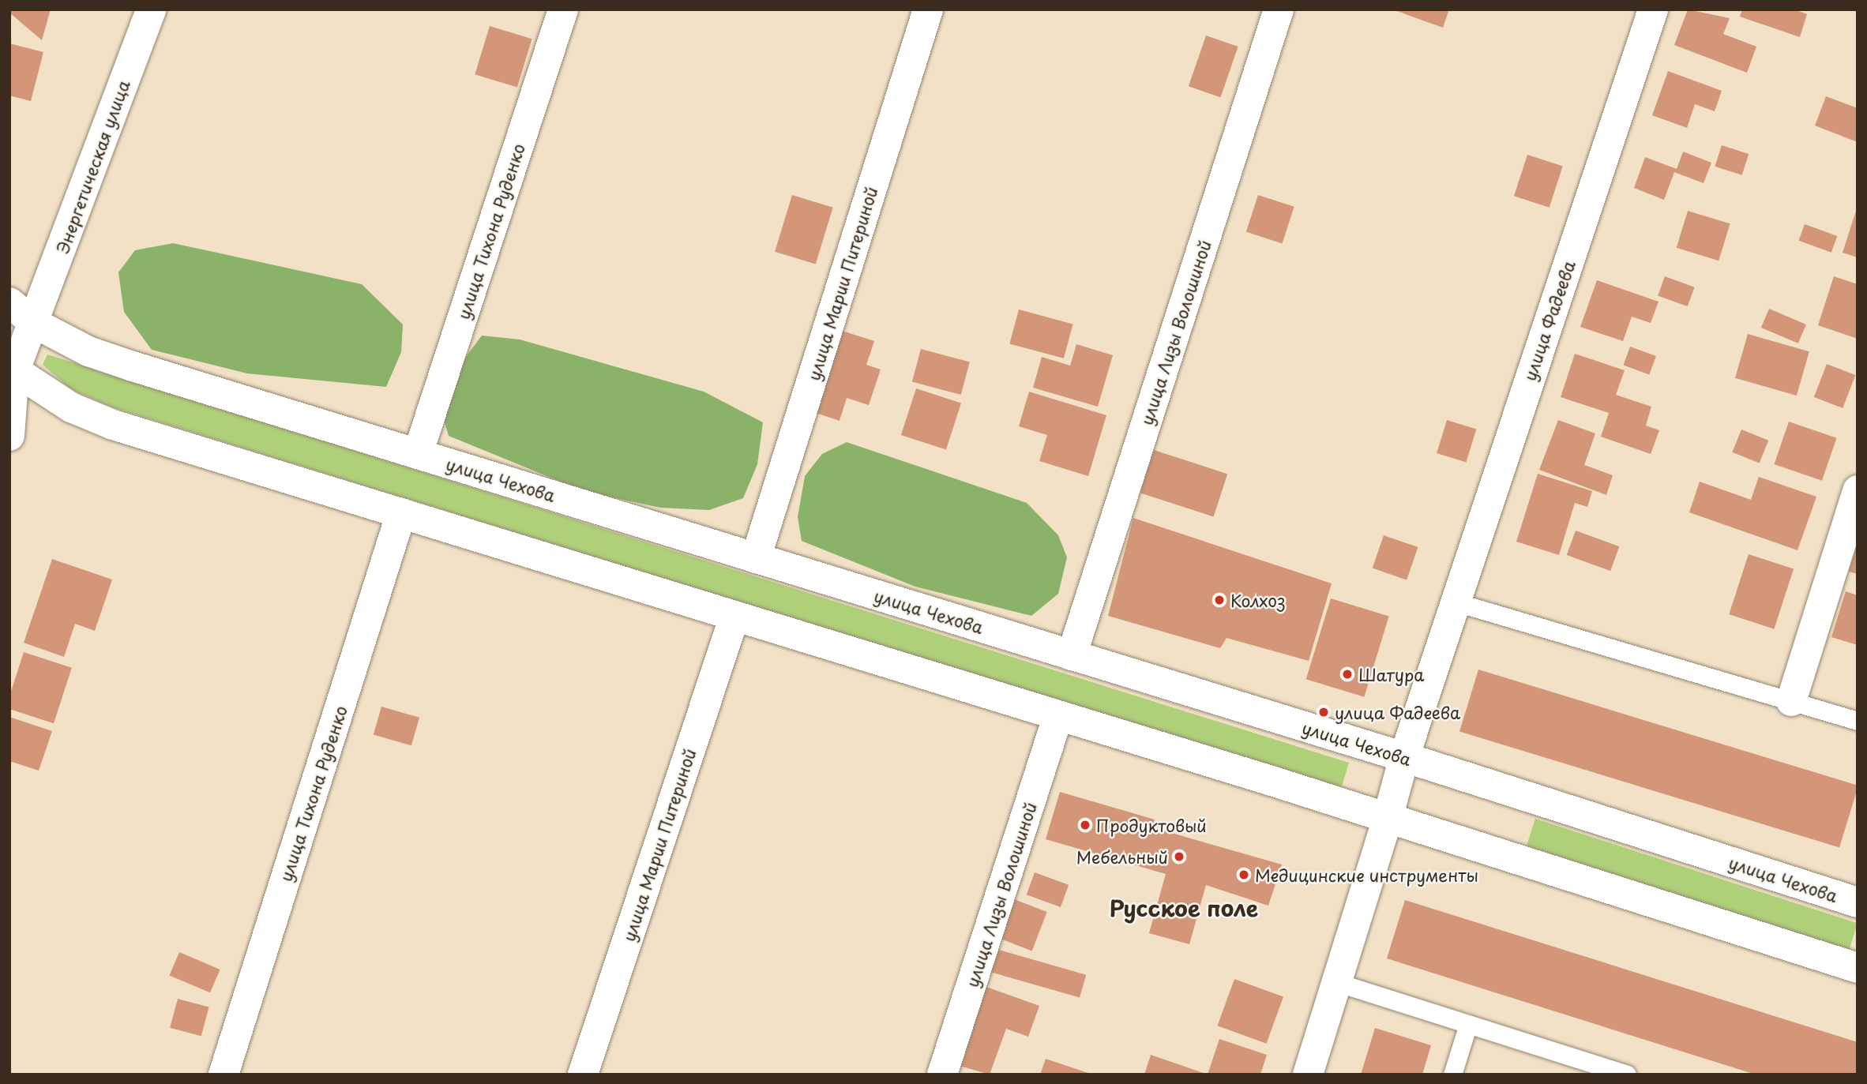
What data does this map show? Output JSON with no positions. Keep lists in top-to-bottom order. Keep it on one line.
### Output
{"streets":{"street":["Энергетическая улица","улица Тихона Руденко","улица Марии Питериной","улица Фадеева","улица Лизы Волошиной","улица Чехова"]},"crossings":[["Энергетическая улица","улица Чехова"],["улица Тихона Руденко","улица Чехова"],["улица Марии Питериной","улица Чехова"],["улица Фадеева","улица Чехова"],["улица Лизы Волошиной","улица Чехова"]],"districts":["Русское поле"],"places":["Колхоз","Шатура","улица Фадеева","Продуктовый","Мебельный","Медицинские инструменты"]}
